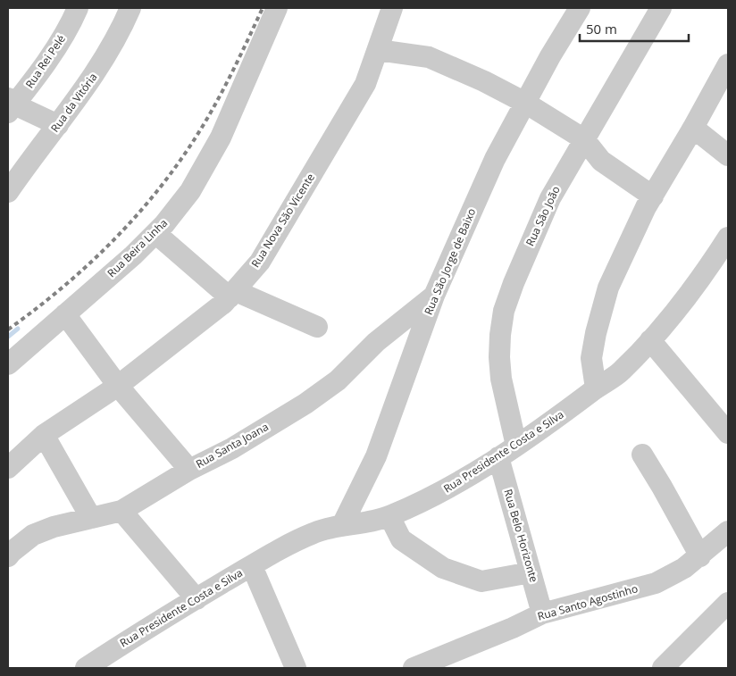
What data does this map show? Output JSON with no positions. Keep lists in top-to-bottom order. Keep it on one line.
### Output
{"streets":{"street":["Rua Rei Pelé","Rua da Vitória","Rua São João","Rua Nova São Vicente","Rua Beira Linha","Rua São Jorge de Baixo","Rua Santa Joana","Rua Presidente Costa e Silva","Rua Belo Horizonte","Rua Santo Agostinho"]},"crossings":[["Rua São João","Rua Presidente Costa e Silva"],["Rua São Jorge de Baixo","Rua Santa Joana"],["Rua São Jorge de Baixo","Rua Presidente Costa e Silva"],["Rua Presidente Costa e Silva","Rua Belo Horizonte"],["Rua Belo Horizonte","Rua Santo Agostinho"]],"scale_bar":"50 m"}
